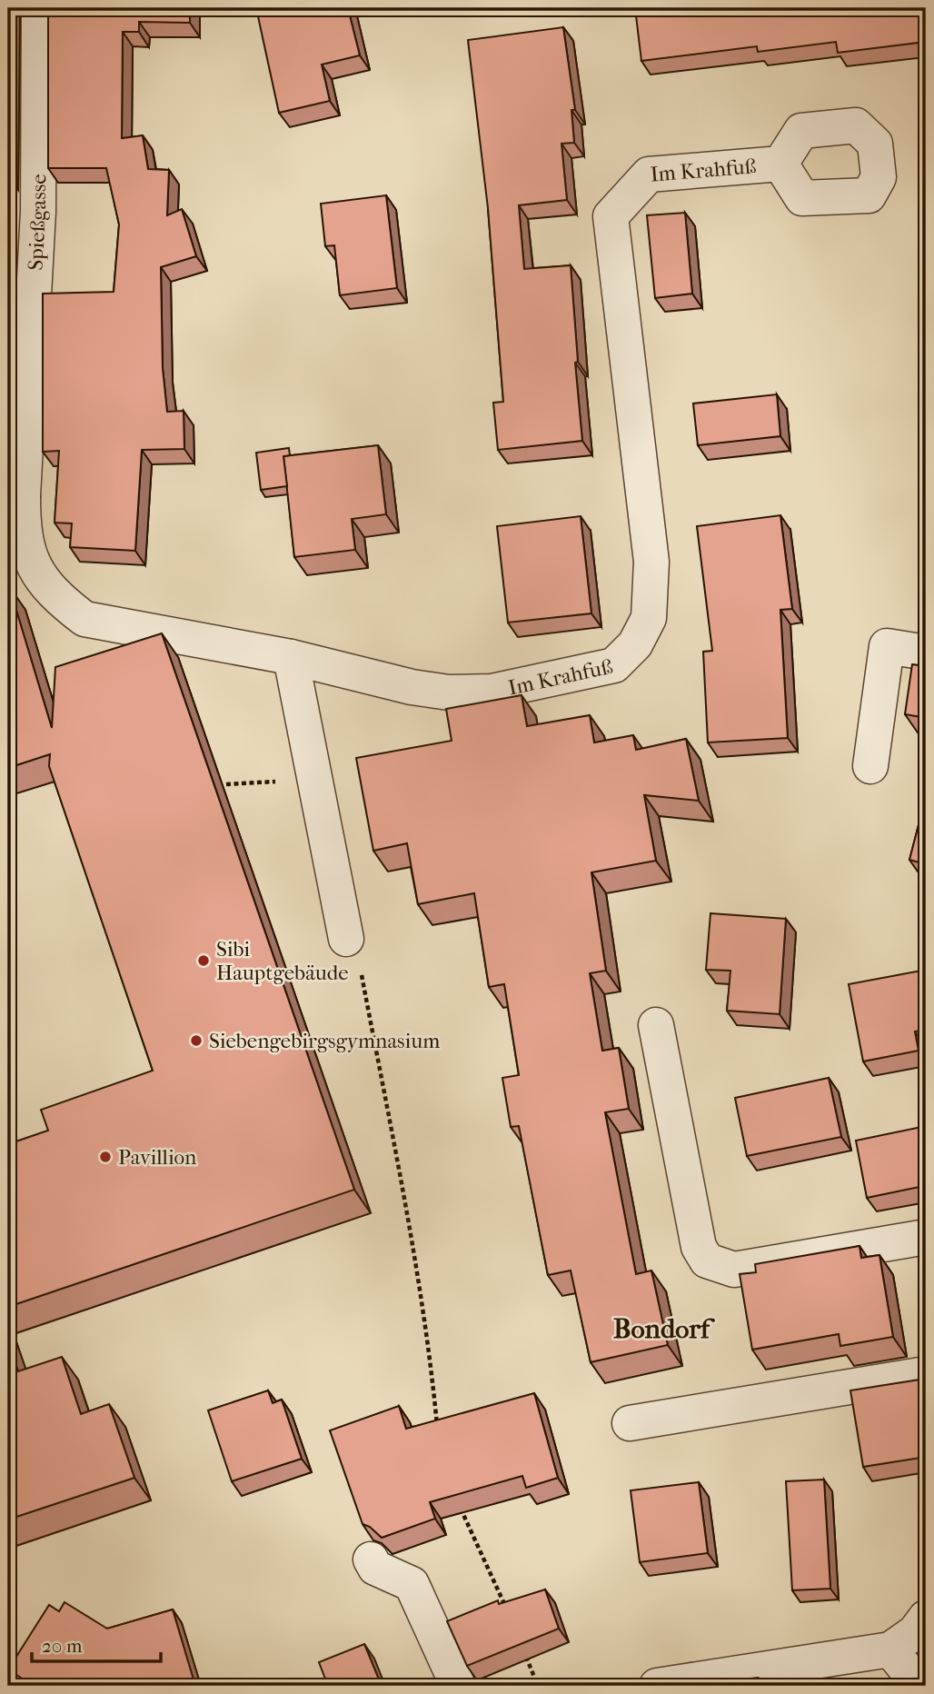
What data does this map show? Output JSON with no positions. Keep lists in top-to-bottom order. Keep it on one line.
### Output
{"streets":{"street":["Im Krahfuß","Spießgasse"]},"crossings":[["Im Krahfuß","Spießgasse"]],"districts":["Bondorf"],"places":["Sibi Hauptgebäude","Siebengebirgsgymnasium","Pavillion"],"scale_bar":"20 m"}
